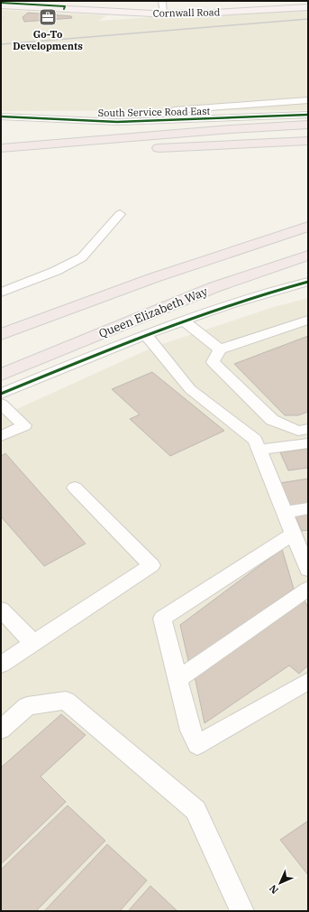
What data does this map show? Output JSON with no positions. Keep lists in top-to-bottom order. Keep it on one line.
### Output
{"streets":{"highway":["Queen Elizabeth Way"],"main road":["Cornwall Road"],"street":["South Service Road East"]},"places":{"office":["Go-To Developments"]},"north":"bottom left"}
